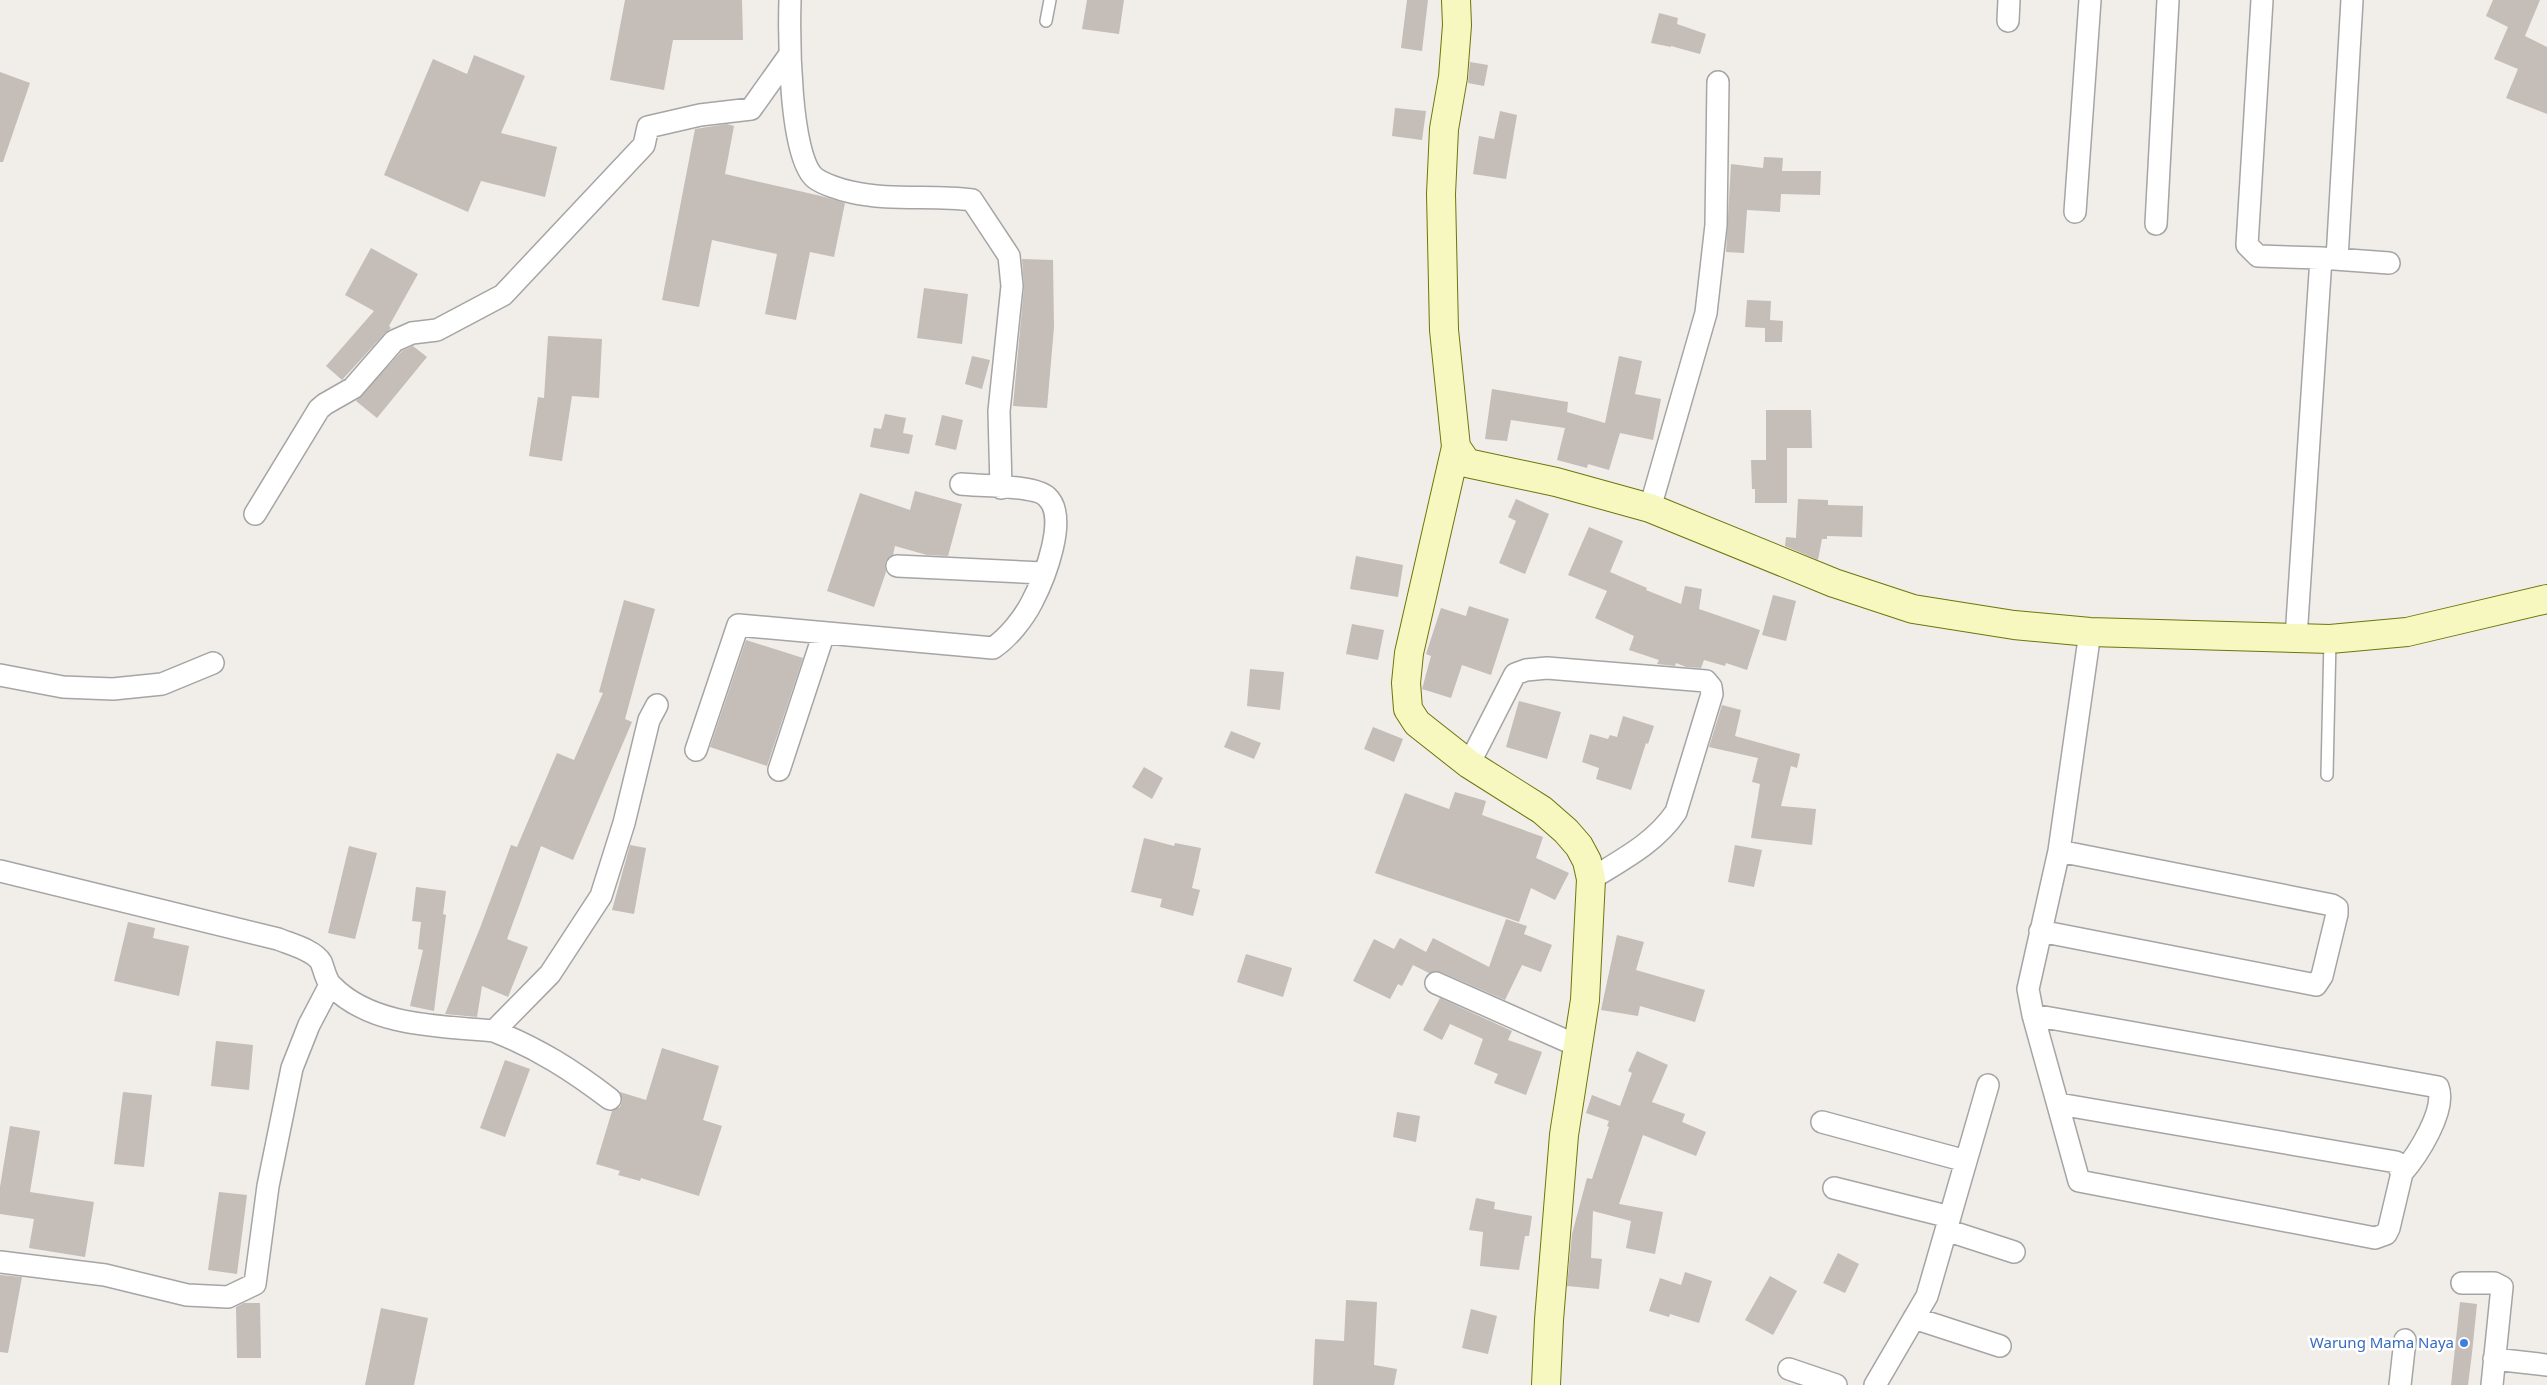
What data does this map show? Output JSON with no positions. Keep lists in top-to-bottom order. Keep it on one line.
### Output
{"places":["Warung Mama Naya"]}
